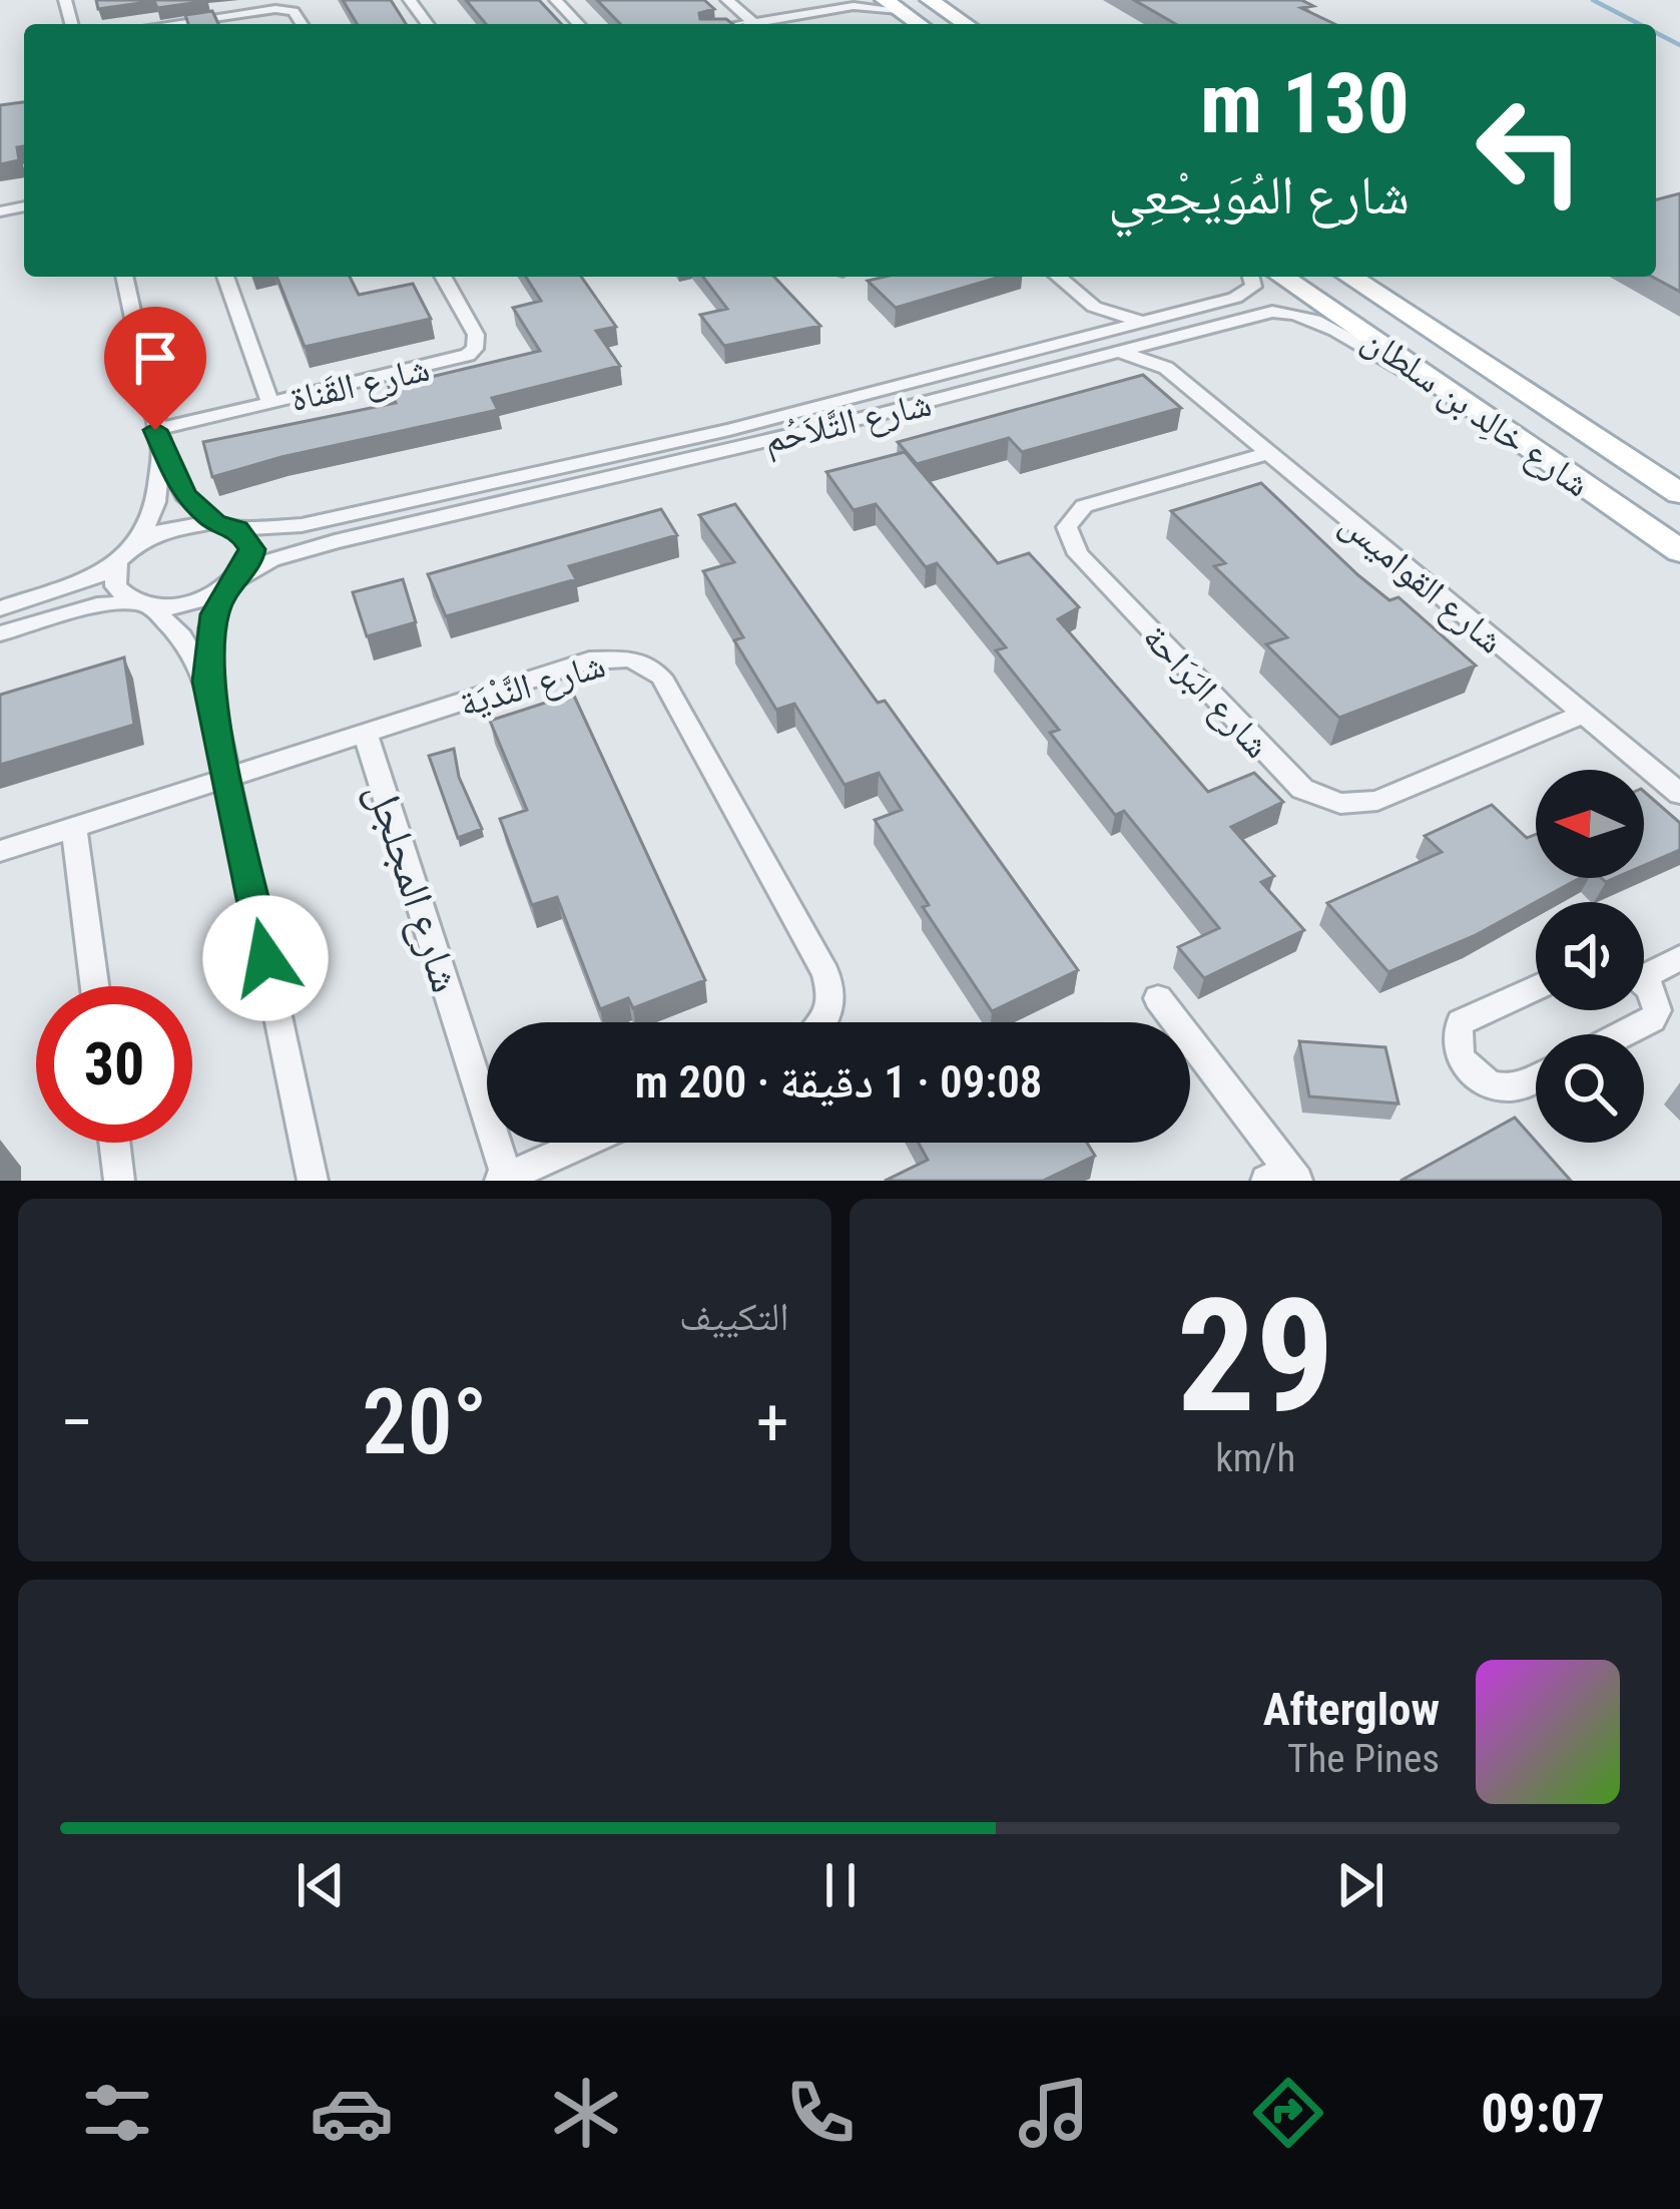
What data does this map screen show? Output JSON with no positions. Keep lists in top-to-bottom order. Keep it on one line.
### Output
{"streets":{"main road":["شارع خالِد بن سلطان"],"street":["شارع القَناة","شارع التَّلاَحُم","شارع القواميس","شارع النَّدْيَة","شارع البَرَاحة","شارع المجلجل"]},"crossings":[["شارع خالِد بن سلطان","شارع التَّلاَحُم"],["شارع التَّلاَحُم","شارع القواميس"],["شارع القواميس","شارع البَرَاحة"],["شارع النَّدْيَة","شارع المجلجل"]],"north":"left","page":{"turn":["130 m","شارع المُوَيجْعِي"],"limit":"30","trip":"09:08 · 1 دقيقة · 200 m","tile":[["29","km/h"],"التكييف"],"heat":["−","20°","+"],"song":["Afterglow","The Pines"],"tabs":"09:07"}}
